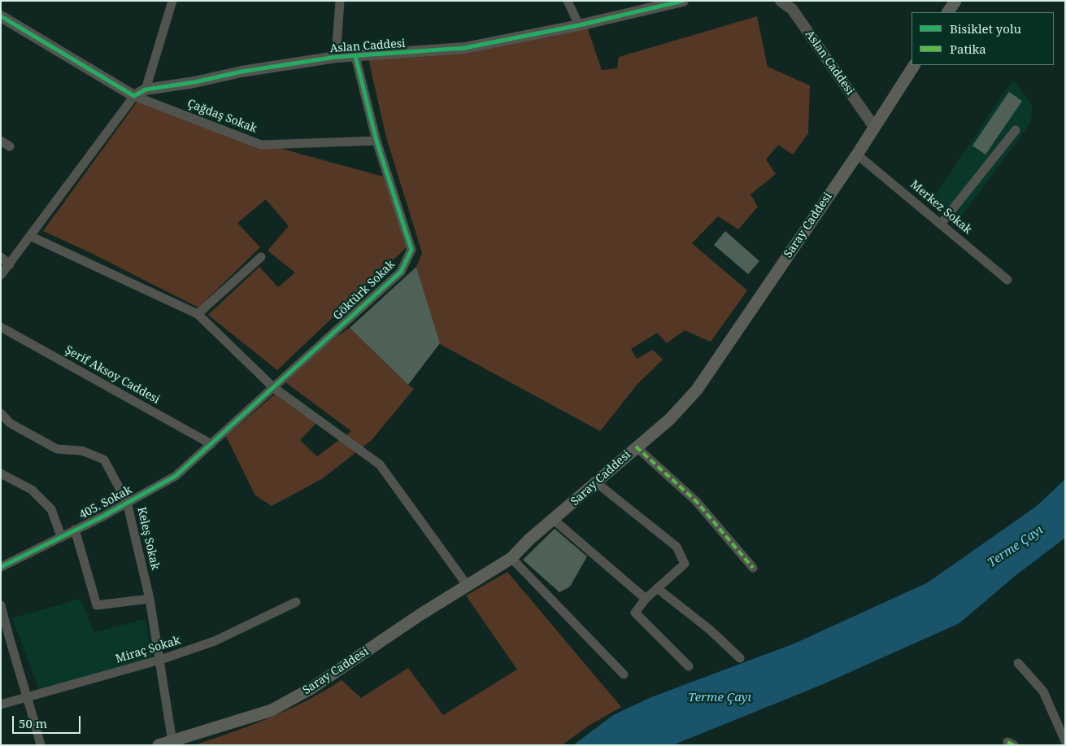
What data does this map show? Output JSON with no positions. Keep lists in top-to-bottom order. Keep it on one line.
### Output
{"streets":{"main road":["Saray Caddesi"],"street":["Aslan Caddesi","Çağdaş Sokak","Merkez Sokak","Göktürk Sokak","Şerif Aksoy Caddesi","405. Sokak","Keleş Sokak","Miraç Sokak"]},"crossings":[["Aslan Caddesi","Çağdaş Sokak"],["Aslan Caddesi","Saray Caddesi"],["Aslan Caddesi","Göktürk Sokak"],["Çağdaş Sokak","Göktürk Sokak"],["Merkez Sokak","Saray Caddesi"],["Saray Caddesi","Keleş Sokak"],["Göktürk Sokak","Şerif Aksoy Caddesi"],["Göktürk Sokak","405. Sokak"],["Şerif Aksoy Caddesi","405. Sokak"],["405. Sokak","Keleş Sokak"],["Keleş Sokak","Miraç Sokak"]],"water":["Terme Çayı"],"legend":["Bisiklet yolu","Patika"],"scale_bar":"50 m"}
